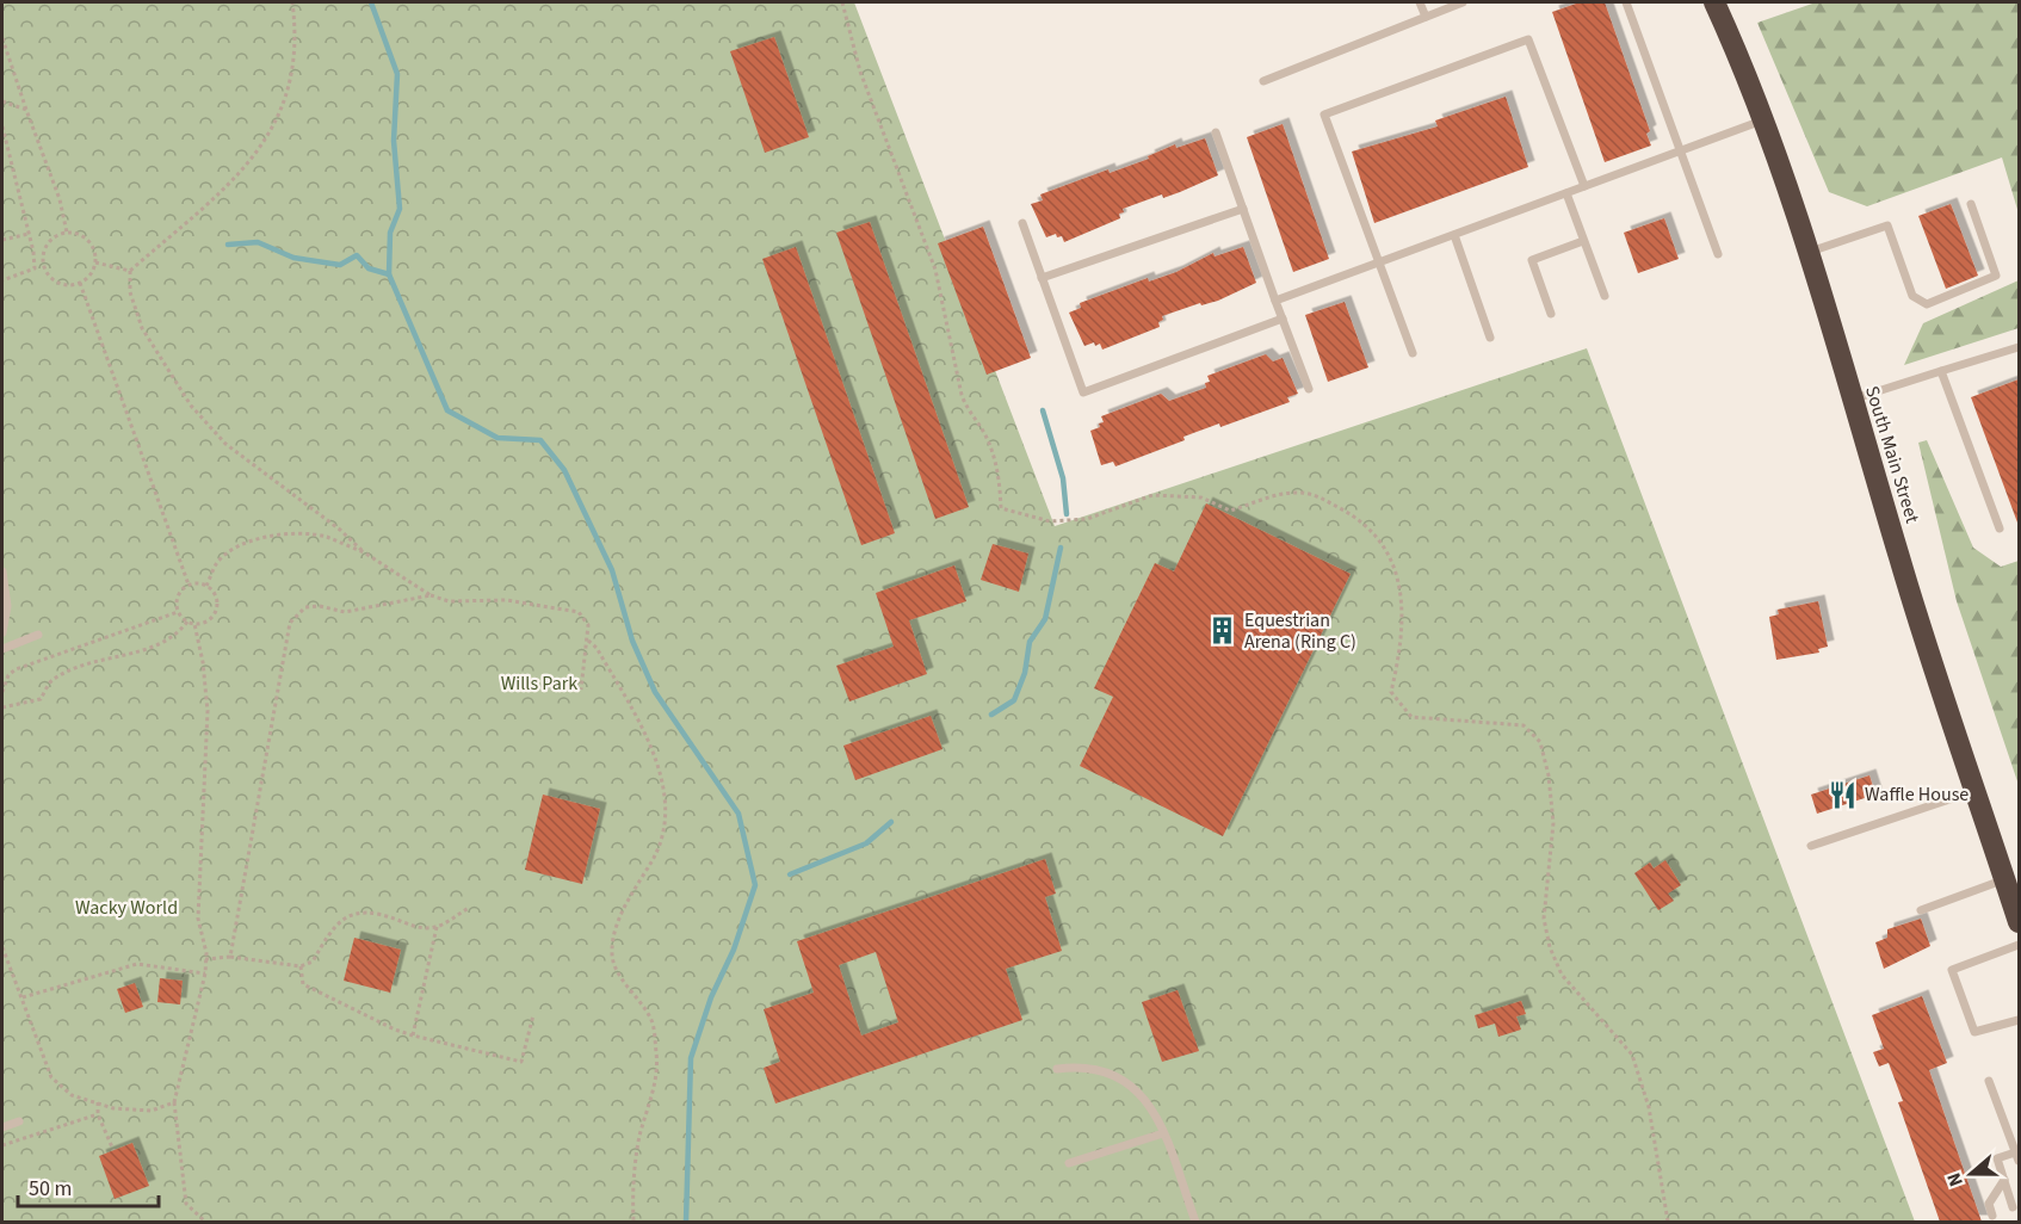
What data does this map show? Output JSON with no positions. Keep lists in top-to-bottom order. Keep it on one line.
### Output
{"streets":{"highway":["South Main Street"]},"parks":["Wills Park","Wacky World"],"places":{"building":["Equestrian Arena (Ring C)"],"restaurant":["Waffle House"]},"scale_bar":"50 m","north":"left"}
